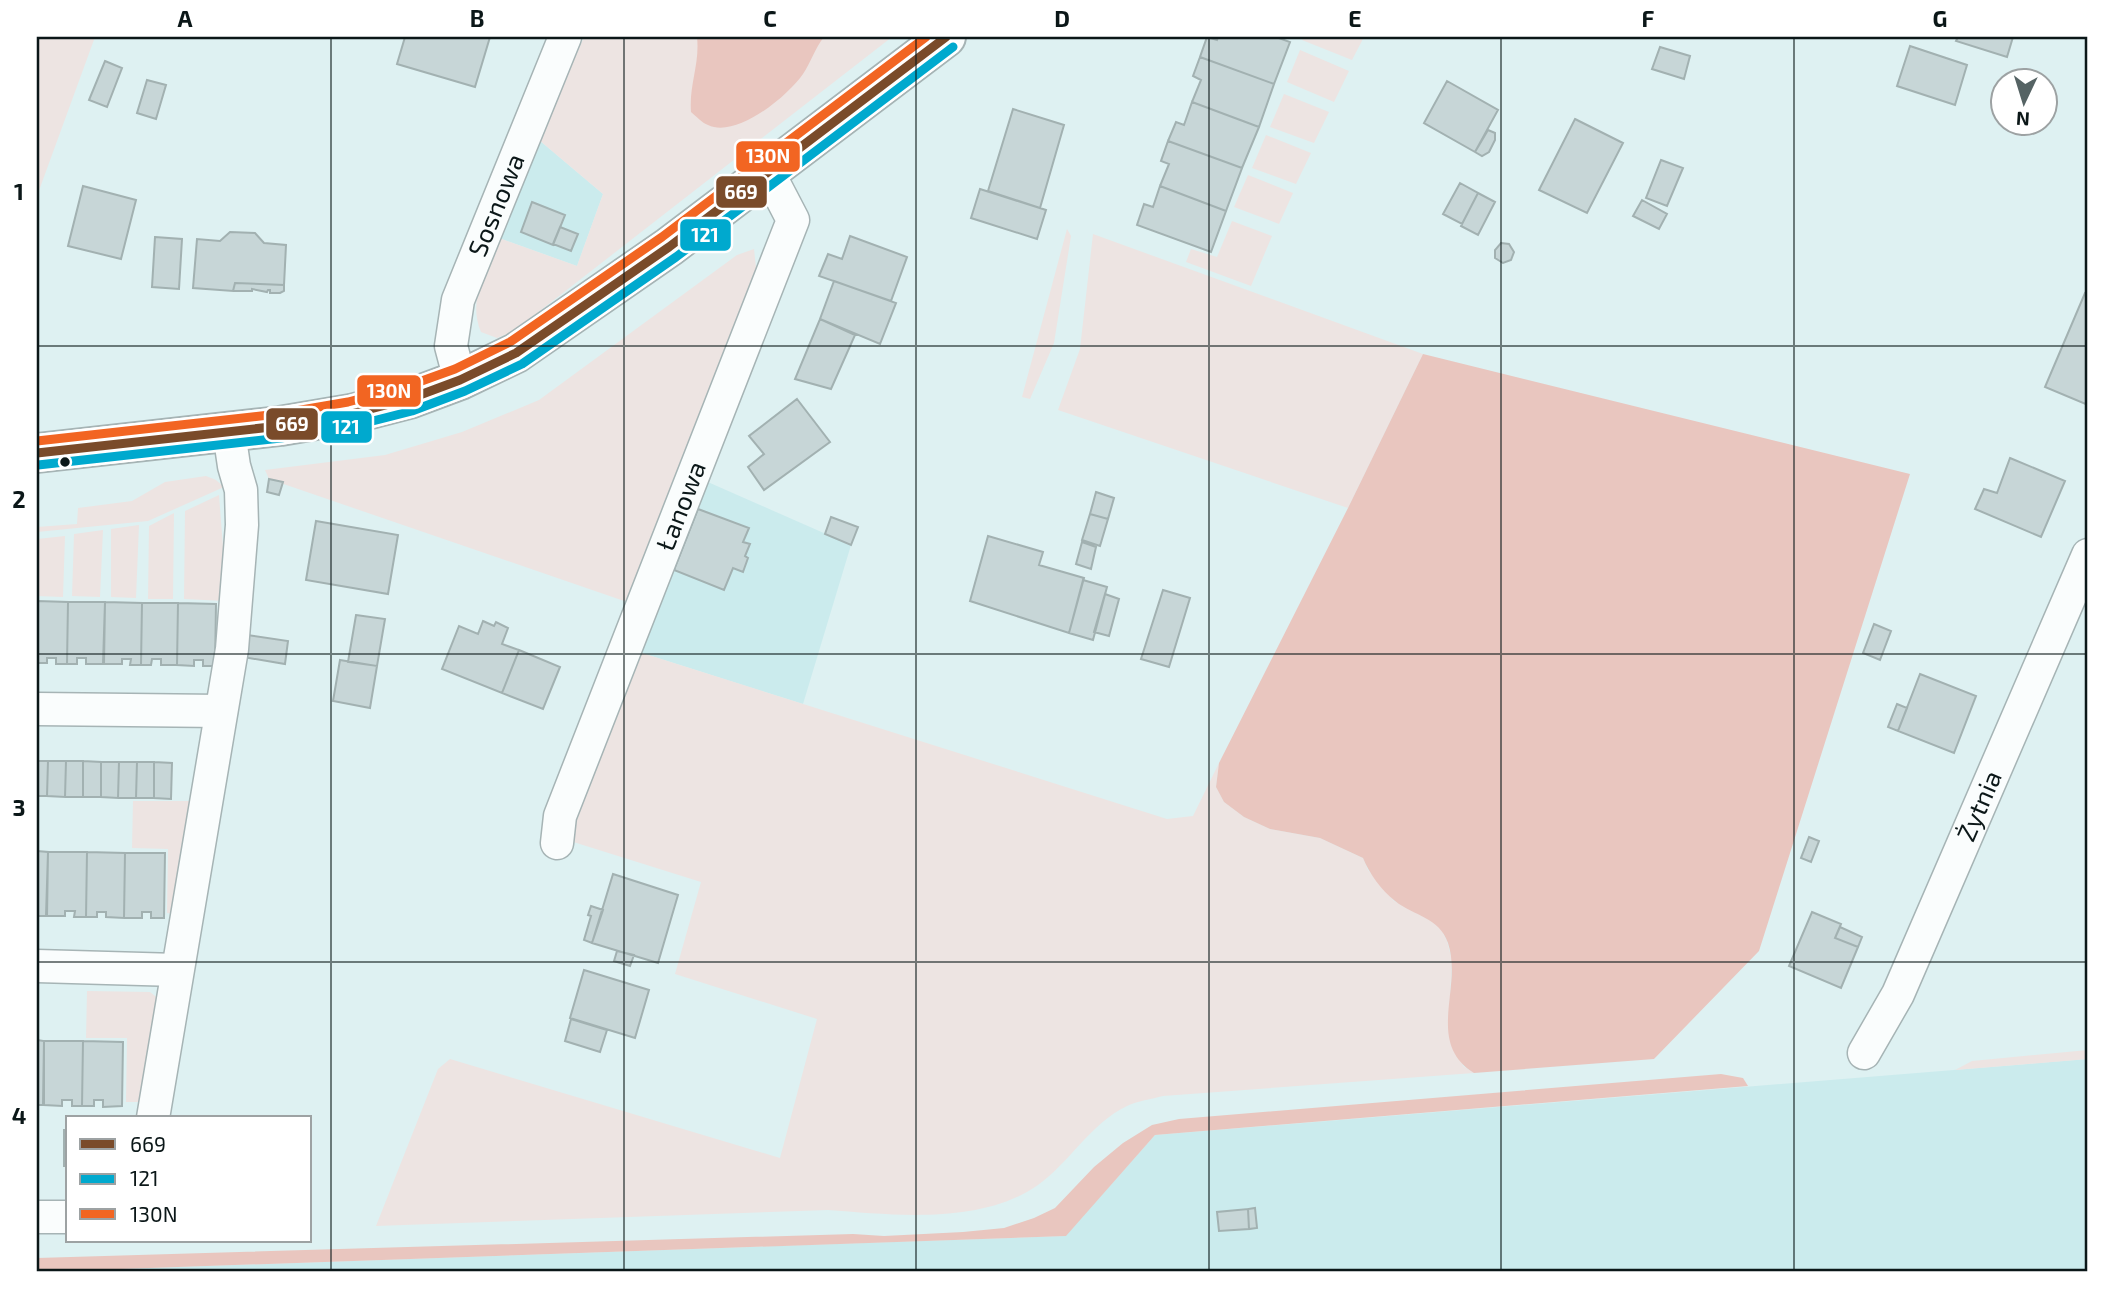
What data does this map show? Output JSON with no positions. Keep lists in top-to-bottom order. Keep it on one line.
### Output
{"streets":{"street":["Sosnowa","Łanowa","Żytnia"]},"lines":["transit line 669","transit line 130N","transit line 121"],"legend":["669","121","130N"],"north":"bottom","grid":{"columns":["A","B","C","D","E","F","G"],"rows":["1","2","3","4"]}}
